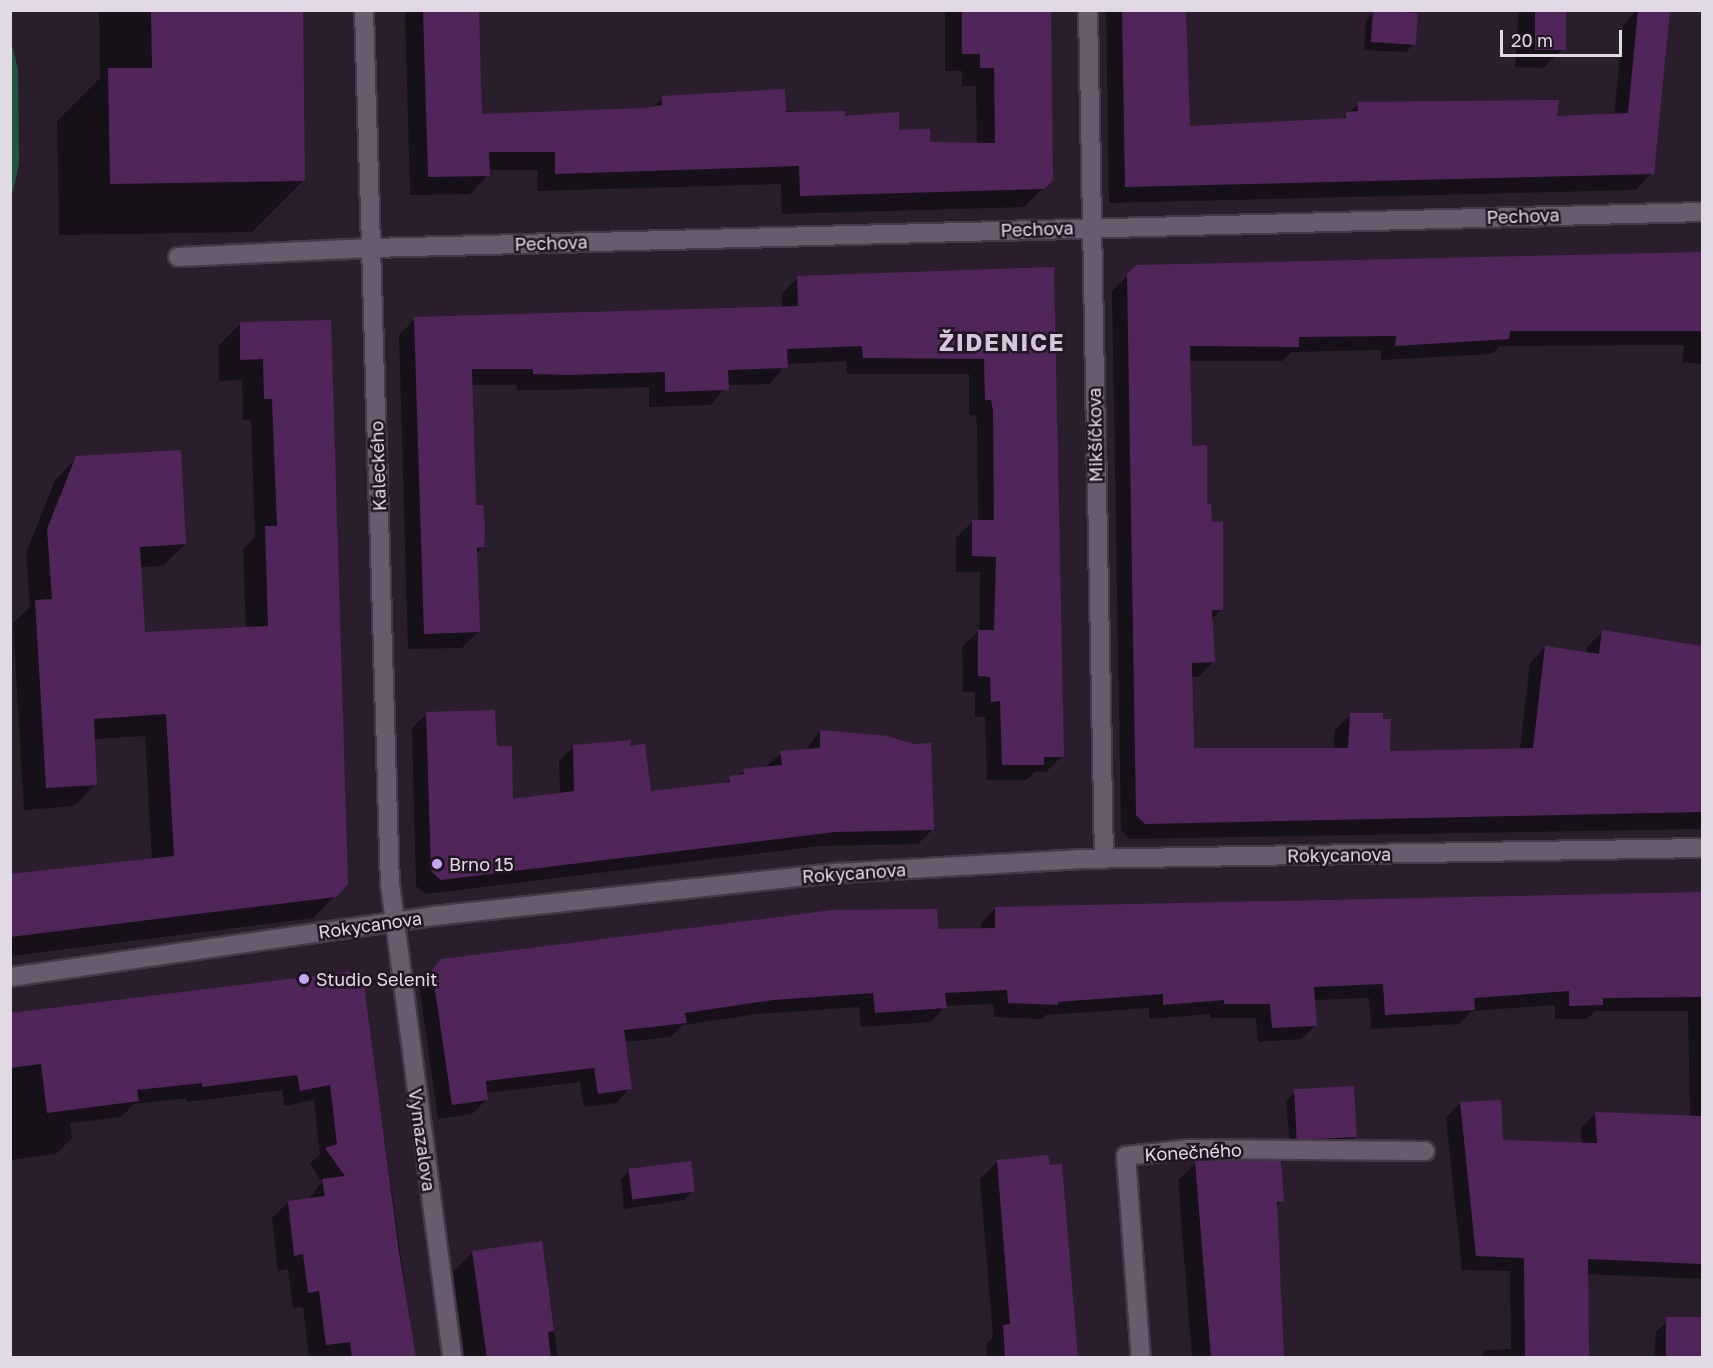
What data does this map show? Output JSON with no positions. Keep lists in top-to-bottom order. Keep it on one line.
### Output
{"streets":{"street":["Pechova","Mikšíčkova","Kaleckého","Rokycanova","Vymazalova","Konečného"]},"crossings":[["Pechova","Mikšíčkova"],["Pechova","Kaleckého"],["Mikšíčkova","Rokycanova"],["Kaleckého","Rokycanova"],["Kaleckého","Vymazalova"],["Rokycanova","Vymazalova"]],"districts":["ŽIDENICE"],"places":["Brno 15","Studio Selenit"],"scale_bar":"20 m"}
